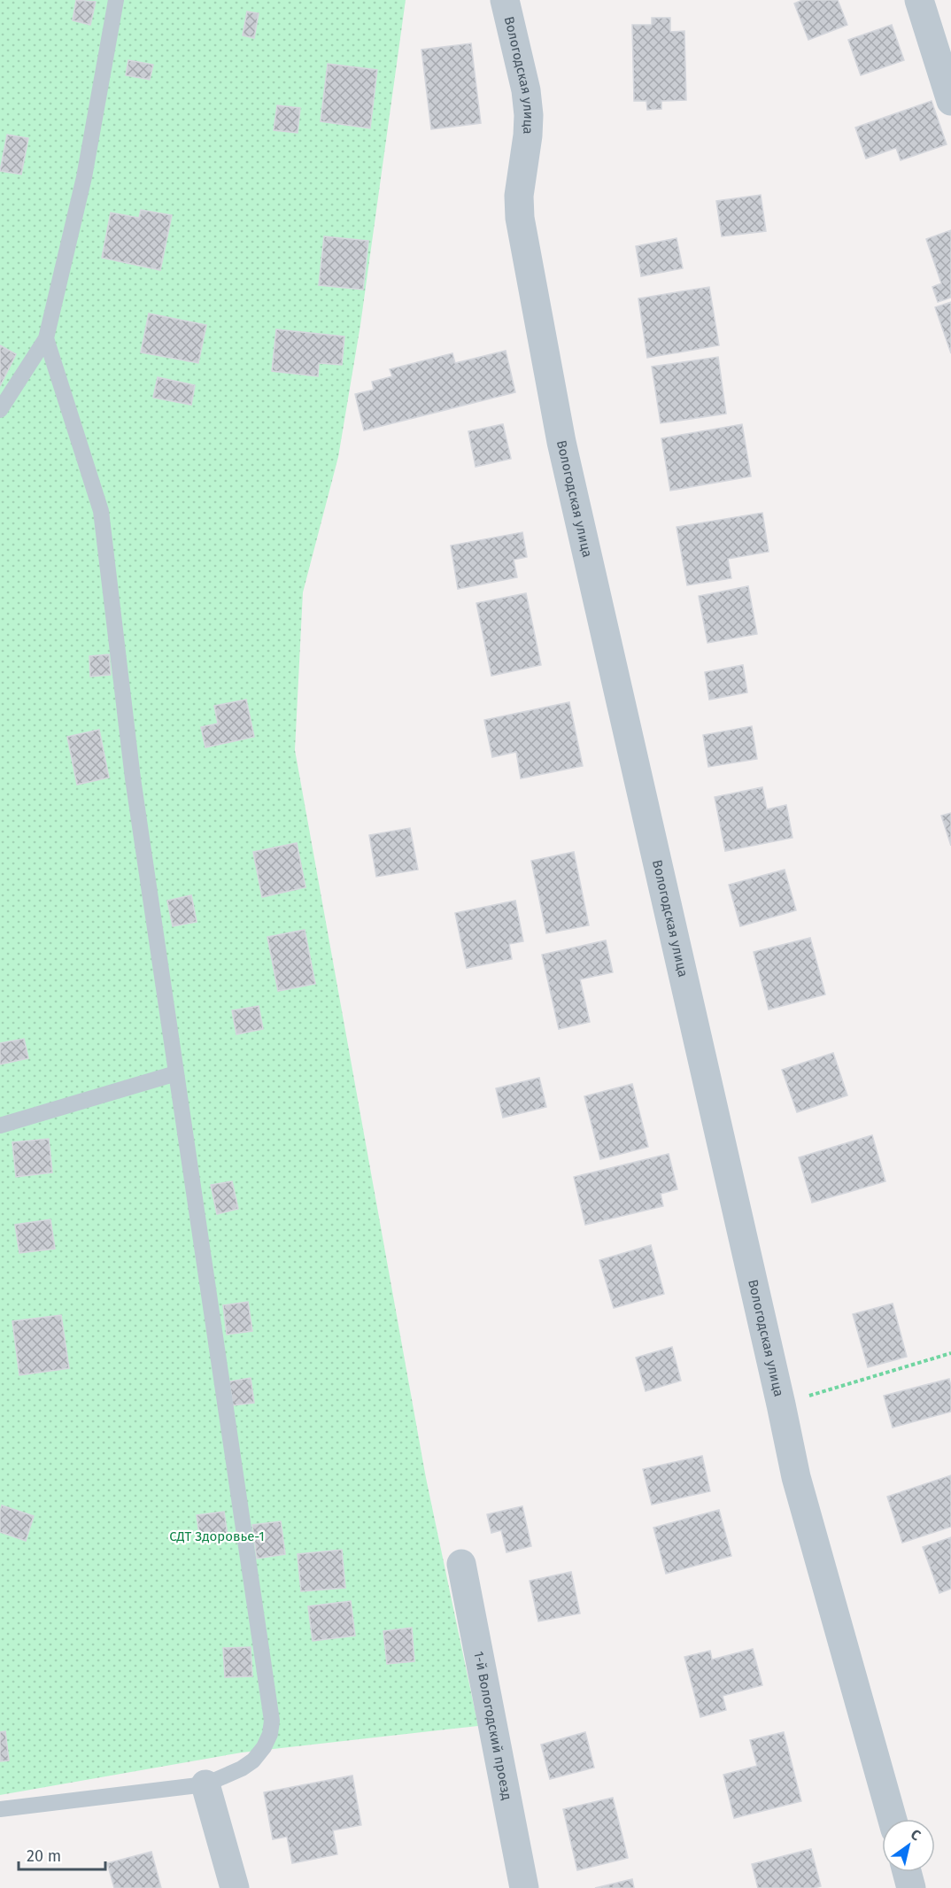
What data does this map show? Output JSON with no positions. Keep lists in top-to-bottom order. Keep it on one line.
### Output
{"streets":{"street":["Вологодская улица","1-й Вологодский проезд"]},"parks":["СДТ Здоровье-1"],"scale_bar":"20 m","north":"top right"}
